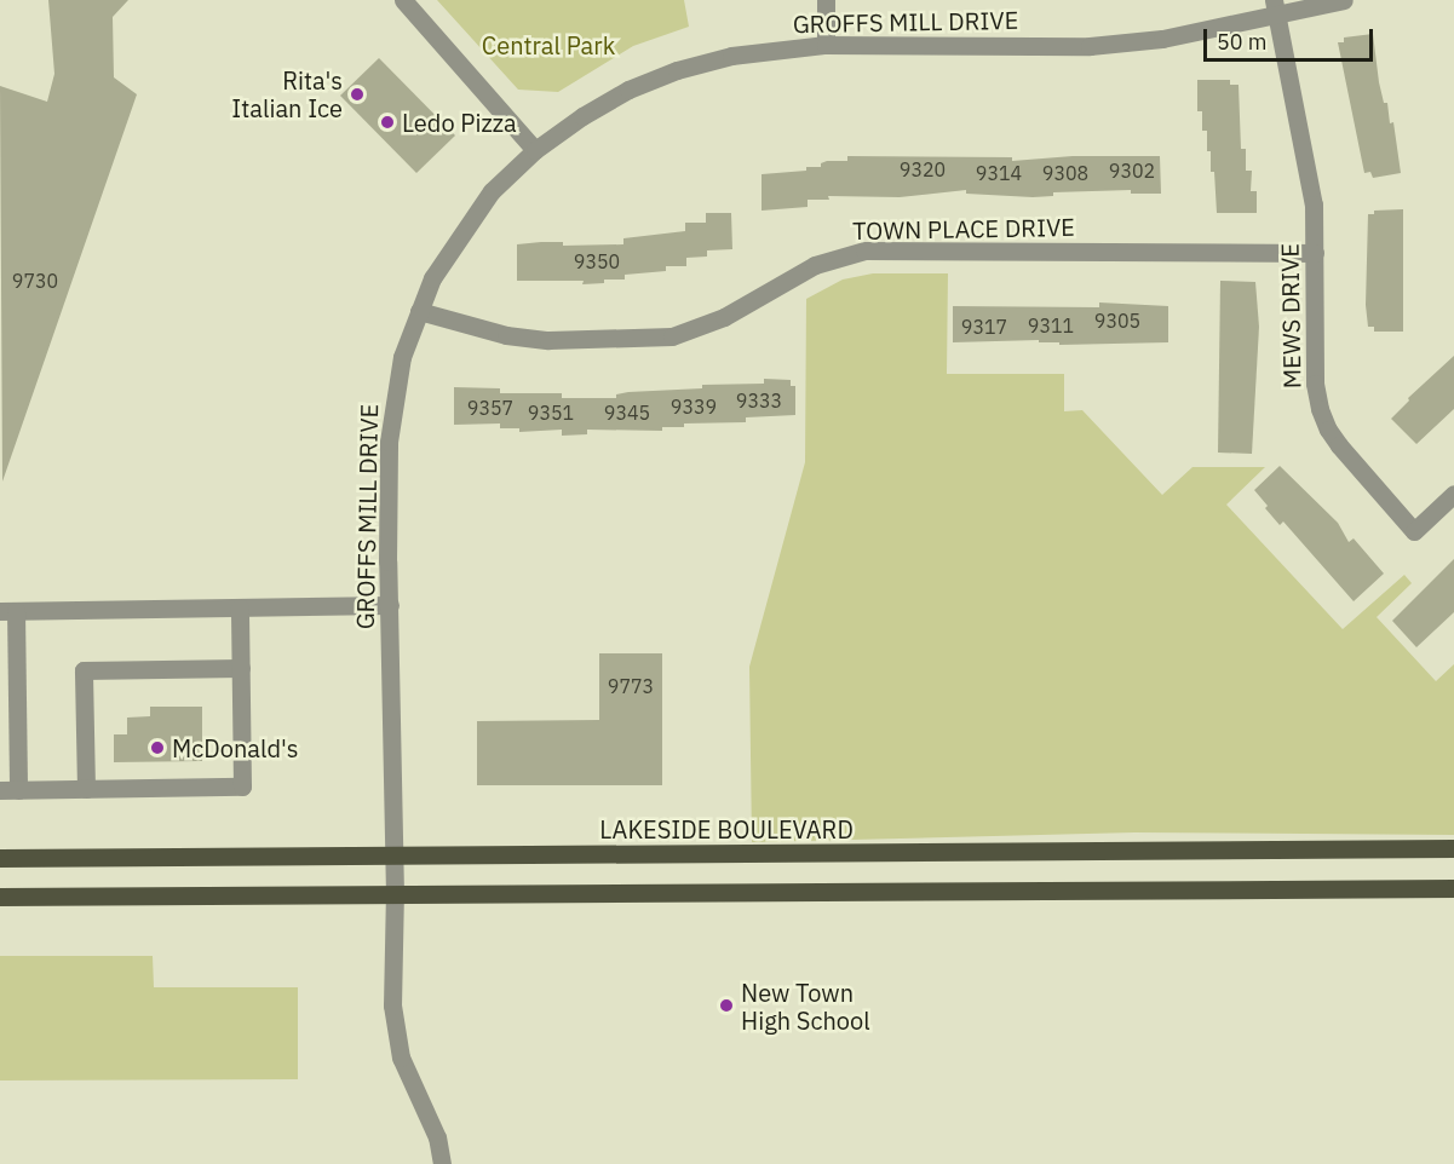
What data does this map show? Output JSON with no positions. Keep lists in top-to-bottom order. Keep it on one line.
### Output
{"streets":{"main road":["LAKESIDE BOULEVARD"],"street":["GROFFS MILL DRIVE","TOWN PLACE DRIVE","MEWS DRIVE"]},"crossings":[["GROFFS MILL DRIVE","TOWN PLACE DRIVE"],["GROFFS MILL DRIVE","MEWS DRIVE"],["GROFFS MILL DRIVE","LAKESIDE BOULEVARD"],["TOWN PLACE DRIVE","MEWS DRIVE"]],"parks":["Central Park"],"places":["Rita's Italian Ice","Ledo Pizza","McDonald's","New Town High School"],"house_numbers":["9320","9302","9314","9308","9350","9730","9305","9311","9317","9333","9339","9357","9351","9345","9773"],"scale_bar":"50 m"}
